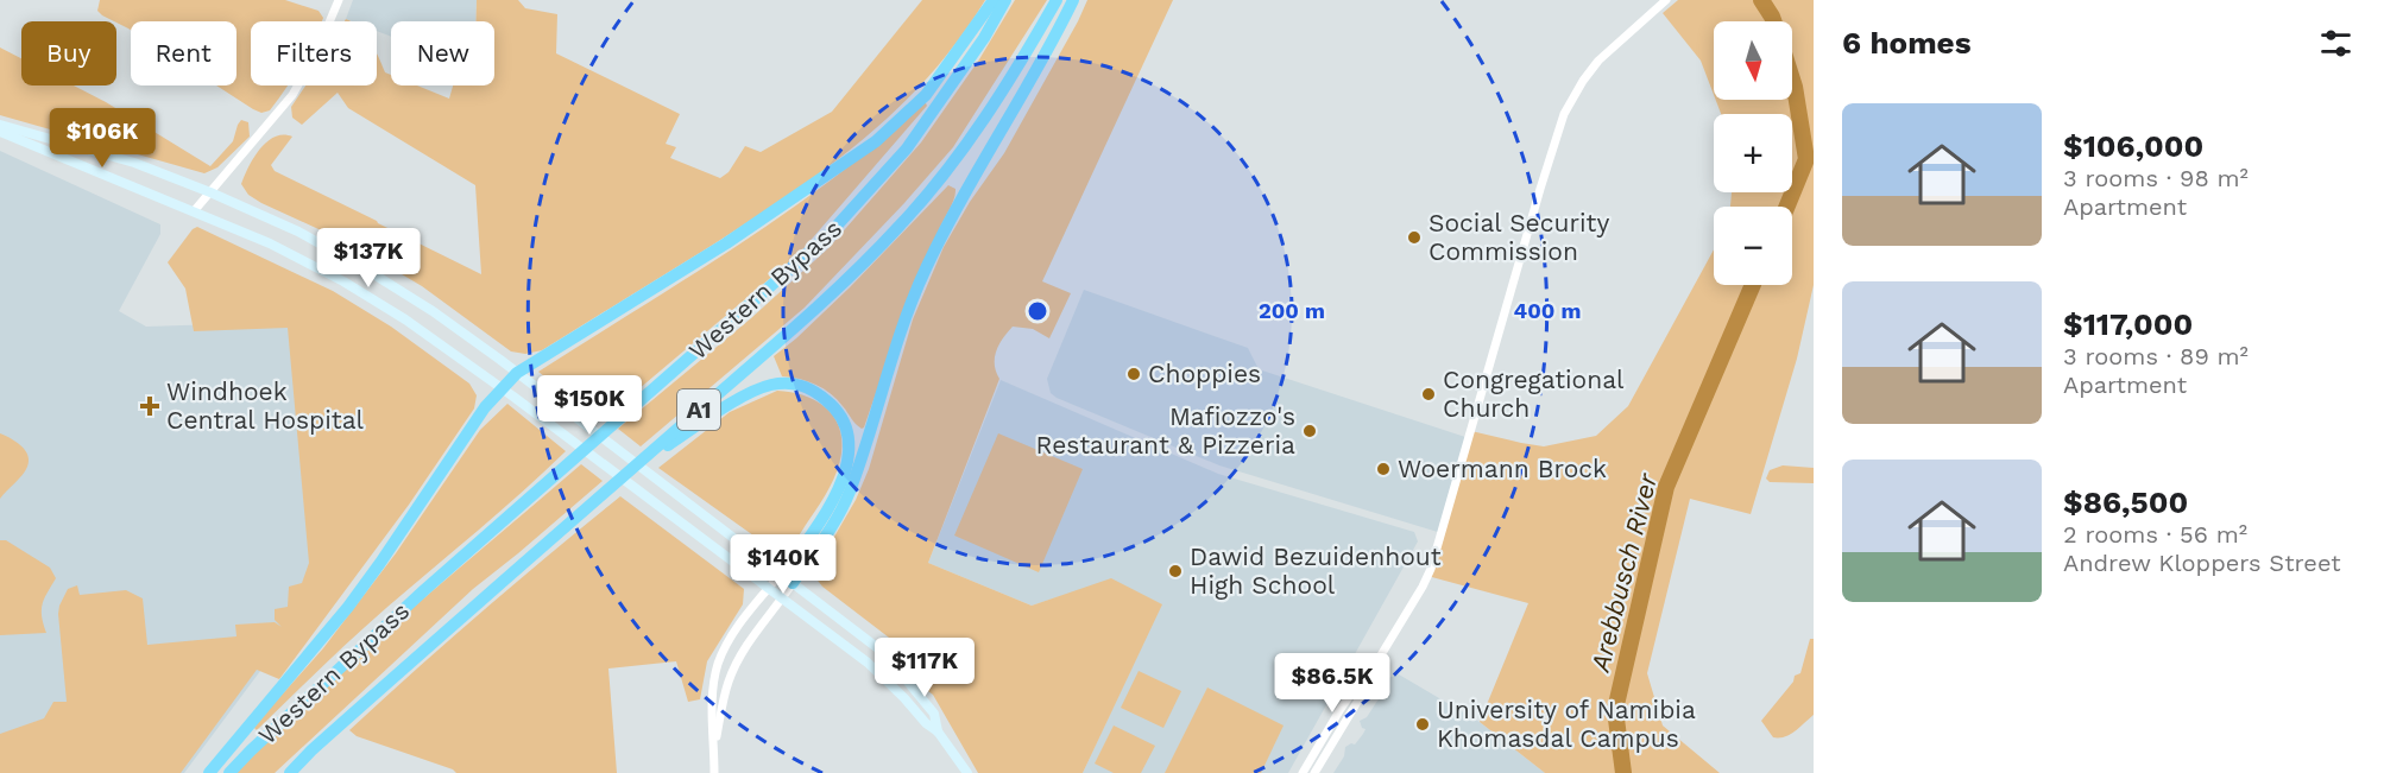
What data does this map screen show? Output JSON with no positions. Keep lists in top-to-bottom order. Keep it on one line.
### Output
{"streets":{"highway":["Western Bypass","A1"]},"water":["Arebbusch River"],"places":{"other":["Social Security Commission","Choppies","Congregational Church","Mafiozzo's Restaurant & Pizzeria","Woermann Brock","Dawid Bezuidenhout High School","University of Namibia Khomasdal Campus"],"health":["Windhoek Central Hospital"]},"north":"bottom","page":{"heading":"6 homes","map_buttons":["+","−"],"chip":["Buy","Rent","Filters","New"],"list":[{"name":"$106,000","note":"3 rooms · 98 m² · Apartment"},{"name":"$117,000","note":"3 rooms · 89 m² · Apartment"},{"name":"$86,500","note":"2 rooms · 56 m² · Andrew Kloppers Street"}],"price":["$106K","$137K","$150K","$140K","$117K","$86.5K"]},"rings":["200 m","400 m"]}
